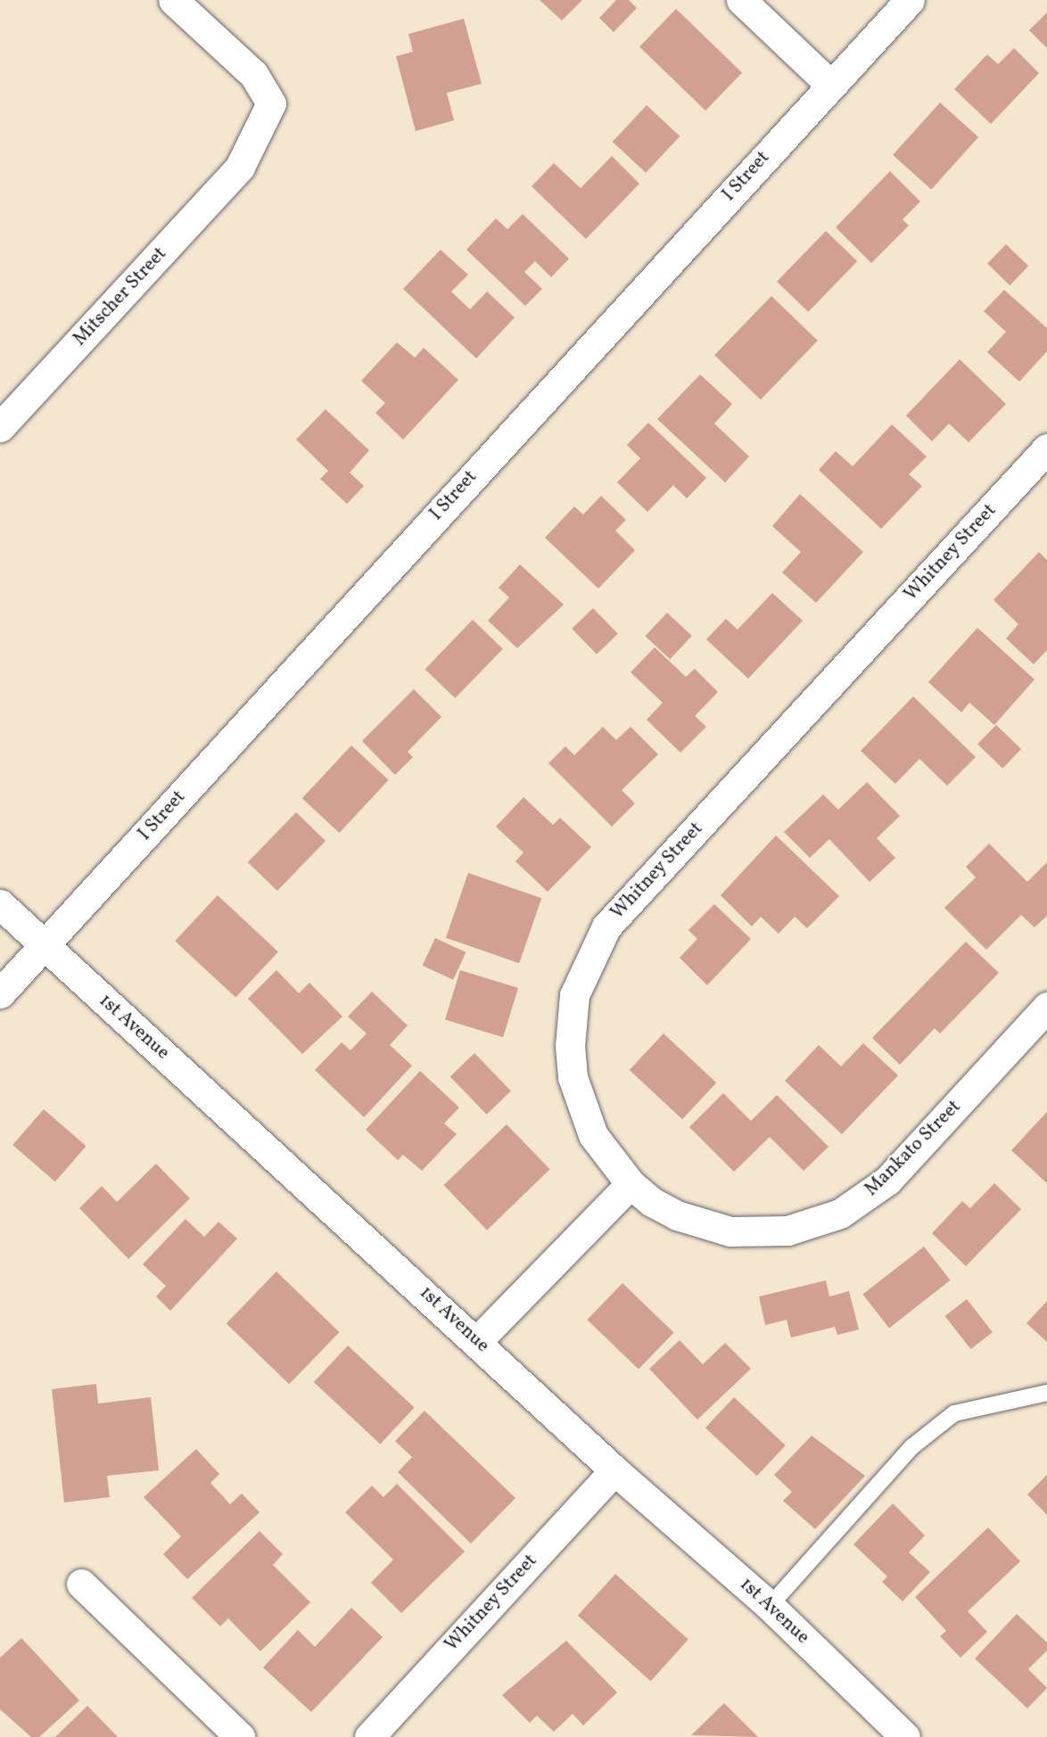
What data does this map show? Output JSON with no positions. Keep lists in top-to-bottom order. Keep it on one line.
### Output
{"streets":{"street":["I Street","Mitscher Street","Whitney Street","1st Avenue","Mankato Street"]},"crossings":[["I Street","1st Avenue"],["Whitney Street","1st Avenue"],["Whitney Street","Mankato Street"]]}
